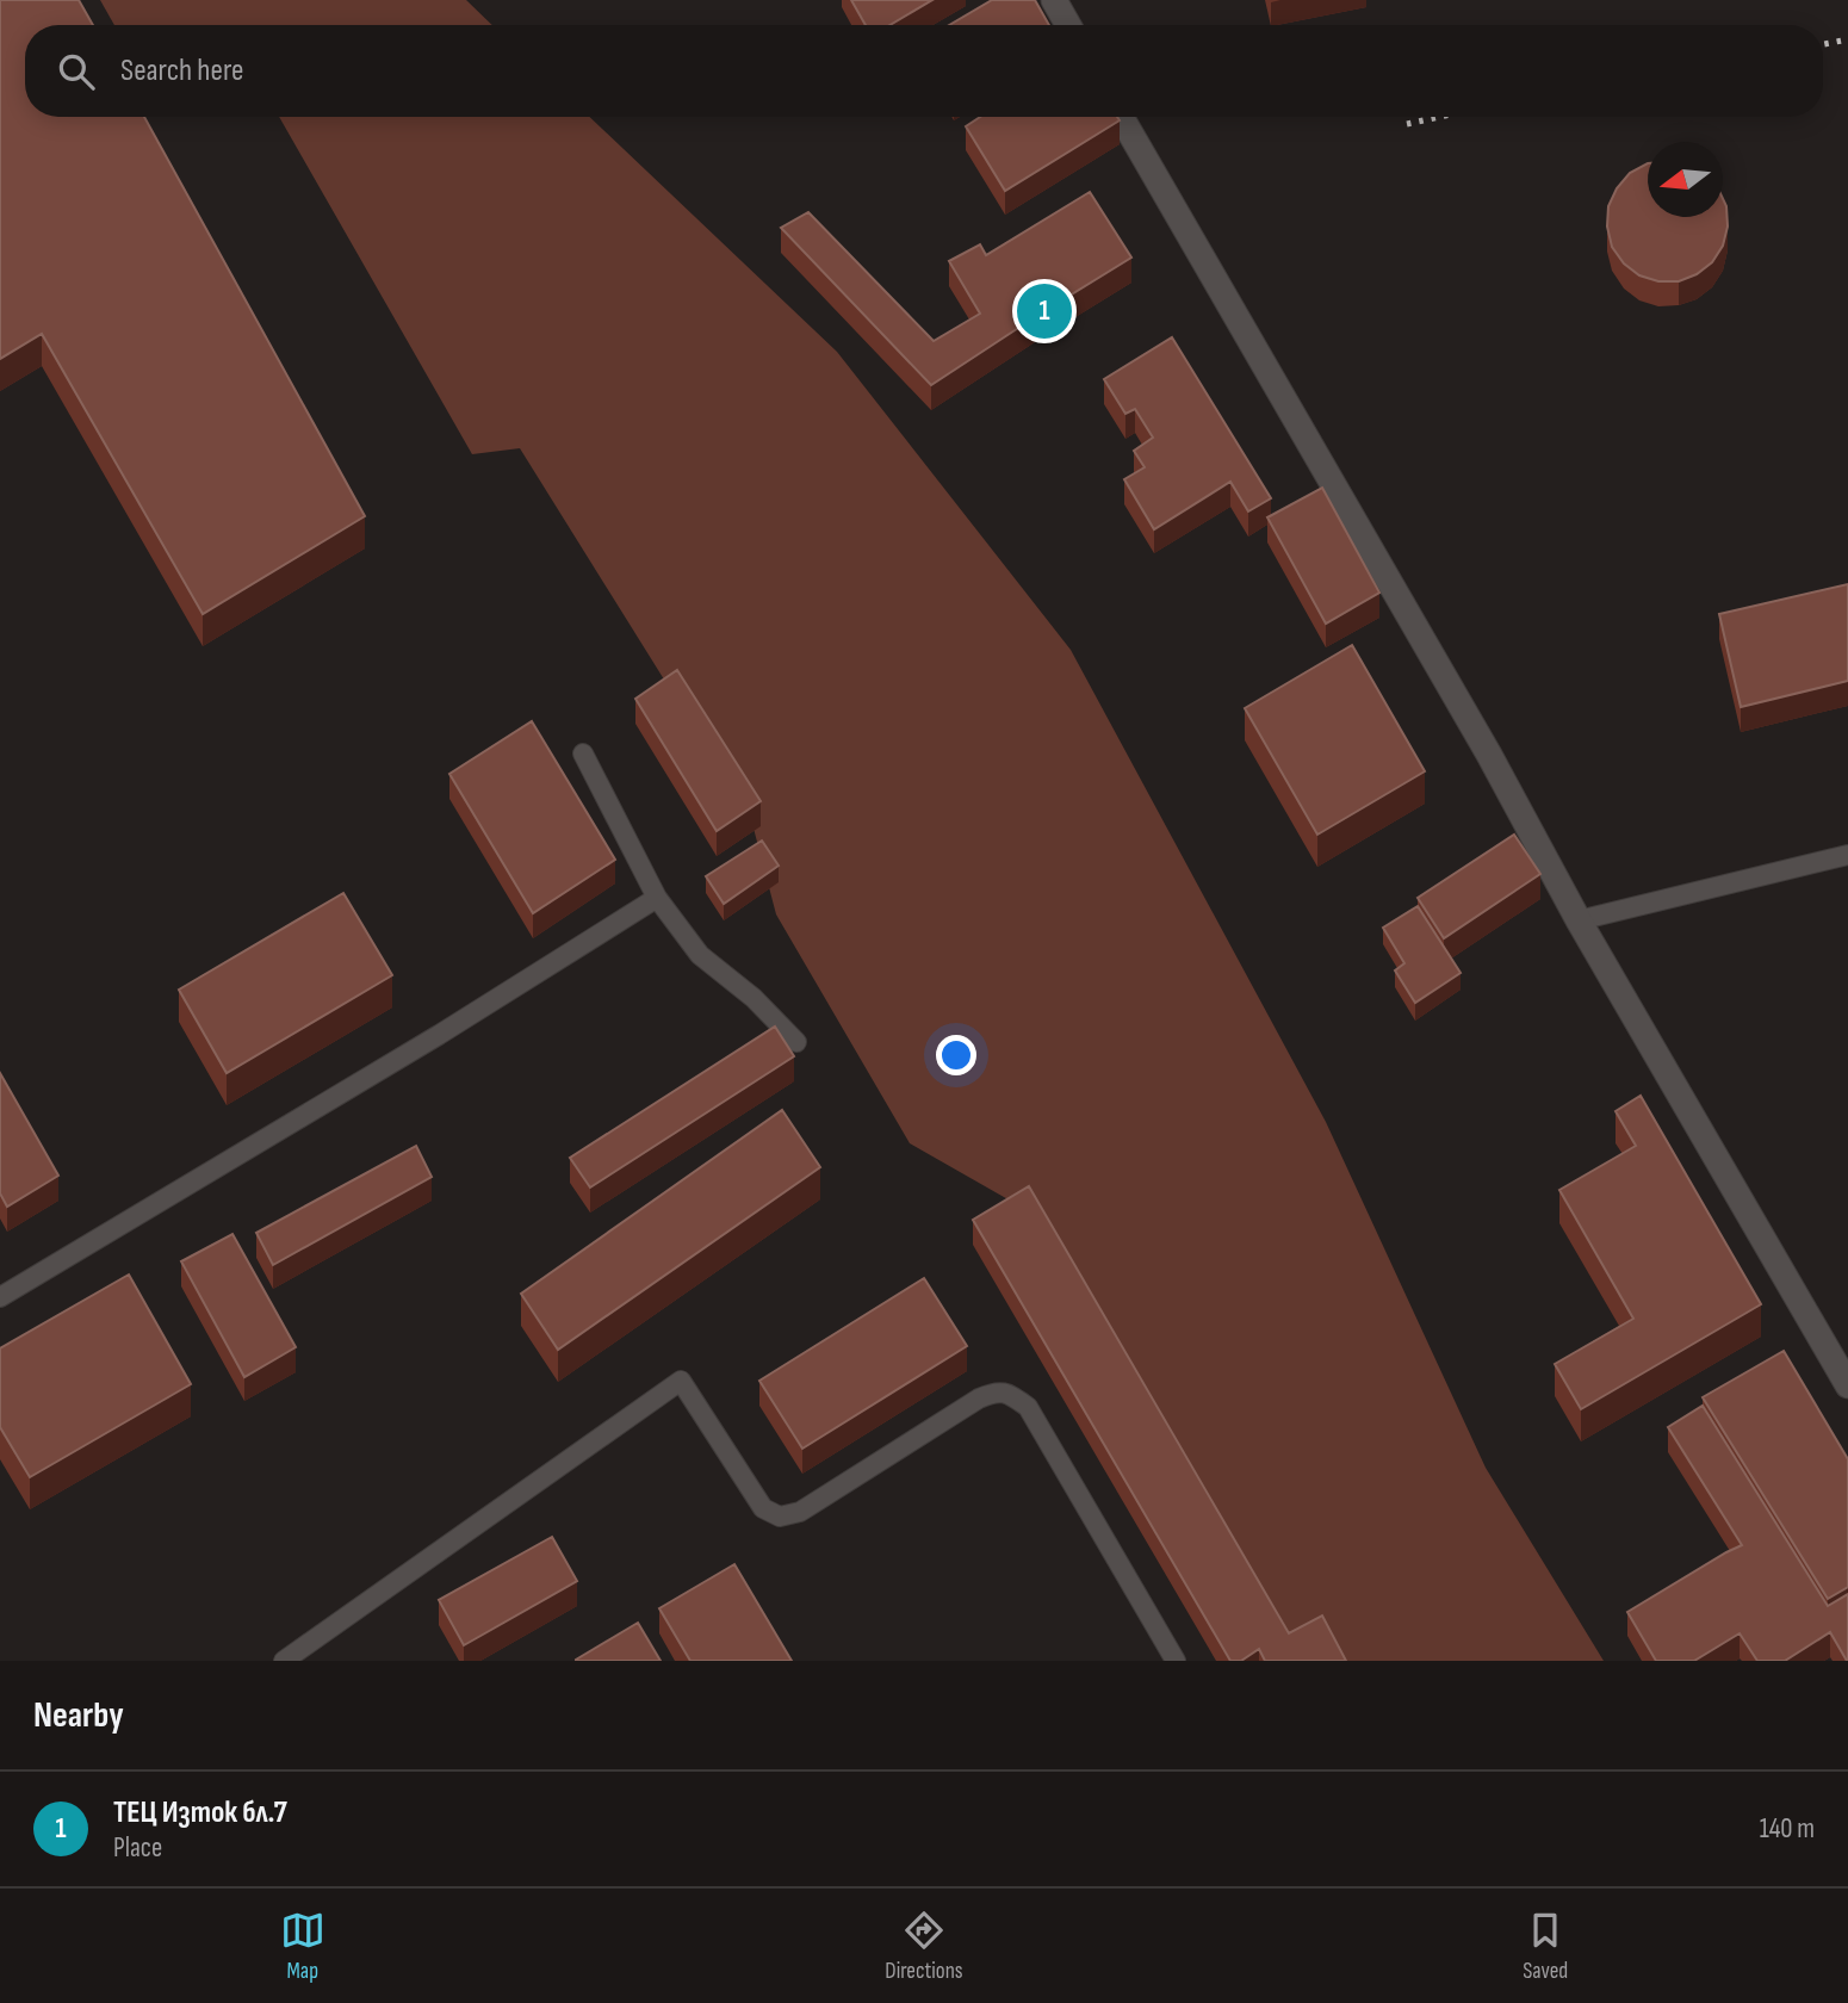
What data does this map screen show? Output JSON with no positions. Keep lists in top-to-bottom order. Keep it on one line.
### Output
{"north":"left","page":{"search":"Search here","pins":"1","heading":"Nearby","list":[{"mark":"1","name":"ТЕЦ Изток бл.7","note":"Place","value":"140 m"}],"nav":["Map","Directions","Saved"]}}
